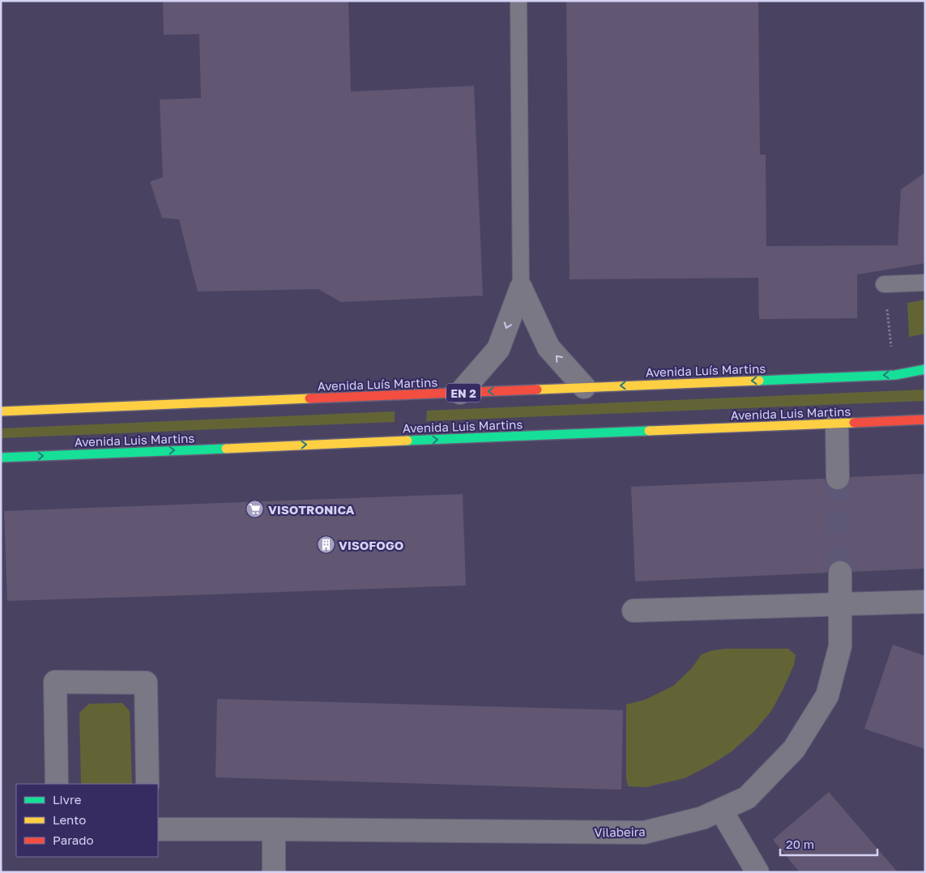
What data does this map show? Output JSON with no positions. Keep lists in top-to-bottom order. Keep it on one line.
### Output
{"streets":{"main road":["Avenida Luís Martins","EN 2","Avenida Luis Martins"],"street":["Vilabeira"]},"one_way":["Avenida Luís Martins","Avenida Luis Martins"],"places":{"supermarket":["VISOTRONICA"],"building":["VISOFOGO"]},"legend":["Livre","Lento","Parado"],"scale_bar":"20 m"}
